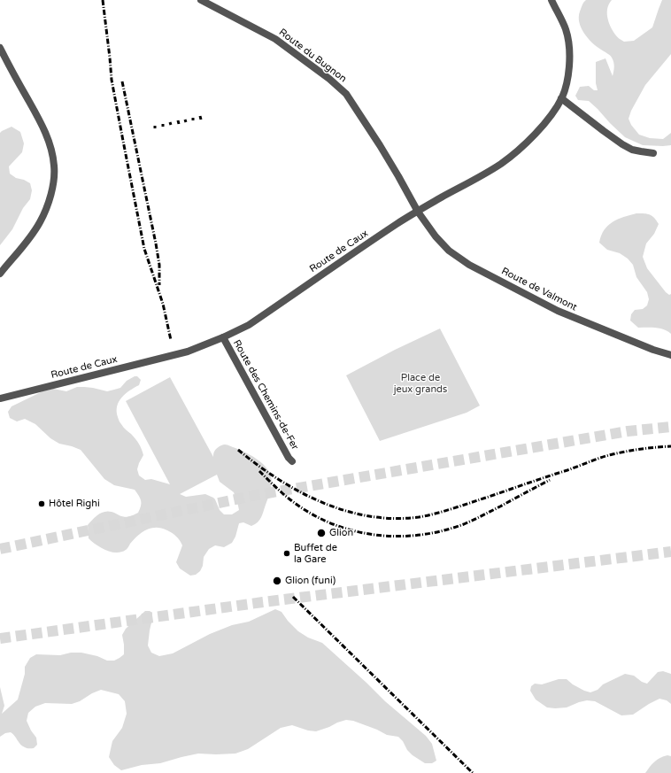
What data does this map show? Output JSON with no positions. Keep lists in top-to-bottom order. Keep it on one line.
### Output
{"streets":{"street":["Route du Bugnon","Route de Caux","Route de Valmont","Route des Chemins-de-Fer"]},"crossings":[["Route du Bugnon","Route de Caux"],["Route du Bugnon","Route de Valmont"],["Route de Caux","Route de Valmont"],["Route de Caux","Route des Chemins-de-Fer"]],"parks":["Place de jeux grands"],"places":["Hôtel Righi","Glion","Buffet de la Gare","Glion (funi)"]}
